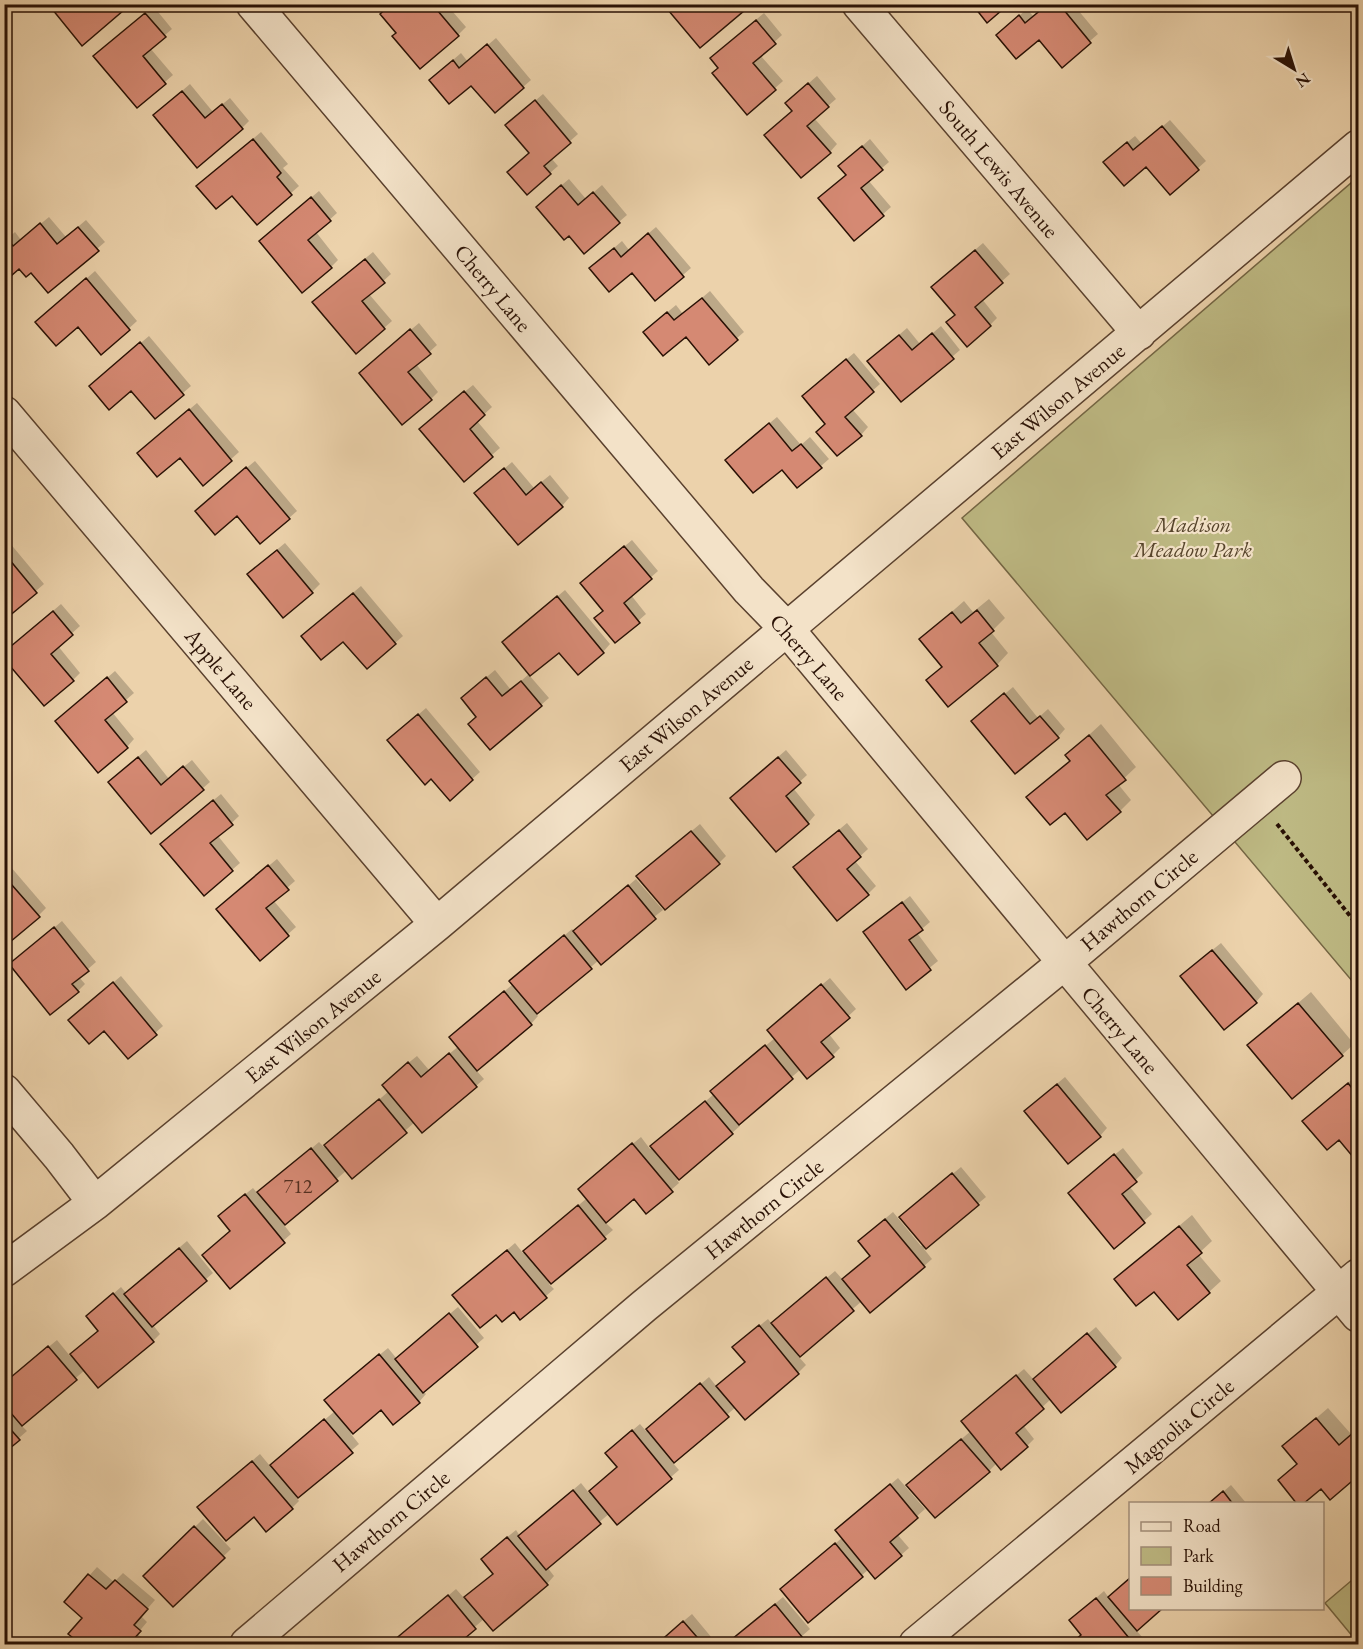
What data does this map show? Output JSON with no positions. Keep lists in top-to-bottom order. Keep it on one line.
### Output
{"streets":{"street":["South Lewis Avenue","Cherry Lane","East Wilson Avenue","Apple Lane","Hawthorn Circle","Magnolia Circle"]},"crossings":[["South Lewis Avenue","East Wilson Avenue"],["Cherry Lane","East Wilson Avenue"],["Cherry Lane","Hawthorn Circle"],["Cherry Lane","Magnolia Circle"],["East Wilson Avenue","Apple Lane"]],"parks":["Madison Meadow Park"],"house_numbers":["712"],"legend":["Road","Park","Building"],"north":"bottom right"}
